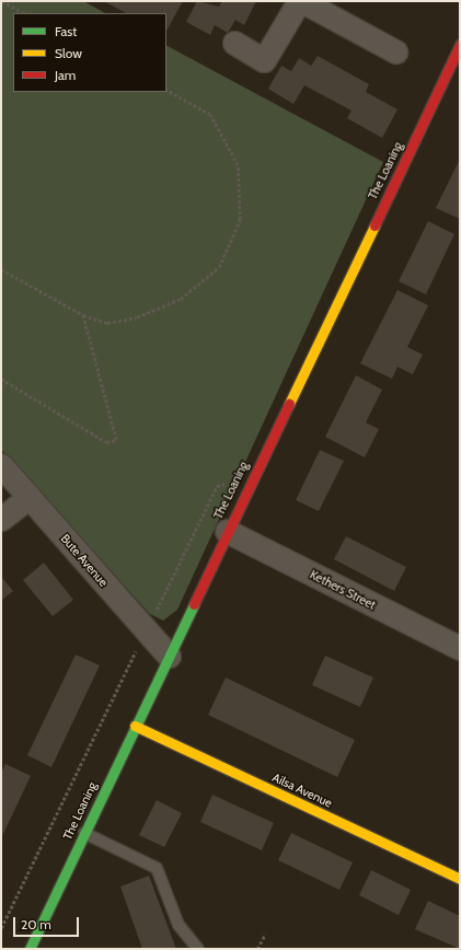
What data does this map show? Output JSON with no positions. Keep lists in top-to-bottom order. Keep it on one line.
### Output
{"streets":{"street":["The Loaning","Bute Avenue","Kethers Street","Ailsa Avenue"]},"crossings":[["The Loaning","Bute Avenue"],["The Loaning","Kethers Street"],["The Loaning","Ailsa Avenue"]],"legend":["Fast","Slow","Jam"],"scale_bar":"20 m"}
